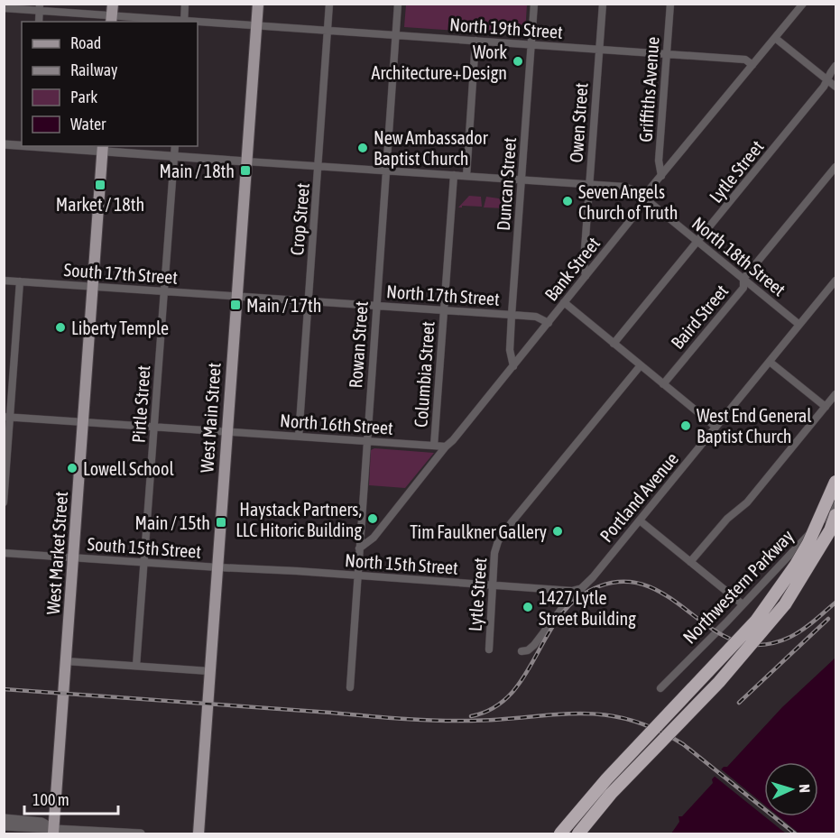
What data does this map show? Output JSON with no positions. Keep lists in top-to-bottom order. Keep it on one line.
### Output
{"streets":{"main road":["West Main Street","West Market Street"],"street":["North 19th Street","Griffiths Avenue","Owen Street","Lytle Street","Duncan Street","Crop Street","North 18th Street","Bank Street","South 17th Street","North 17th Street","Baird Street","Rowan Street","Columbia Street","Pirtle Street","North 16th Street","Portland Avenue","South 15th Street","North 15th Street","Northwestern Parkway"]},"crossings":[["North 19th Street","Griffiths Avenue"],["North 19th Street","Owen Street"],["North 19th Street","Duncan Street"],["North 19th Street","Crop Street"],["North 19th Street","Bank Street"],["North 19th Street","Rowan Street"],["North 19th Street","West Main Street"],["Griffiths Avenue","Bank Street"],["Owen Street","North 18th Street"],["Owen Street","Bank Street"],["Lytle Street","North 18th Street"],["Lytle Street","North 15th Street"],["Duncan Street","North 18th Street"],["Duncan Street","Bank Street"],["Duncan Street","North 17th Street"],["Crop Street","North 18th Street"],["Crop Street","North 17th Street"],["Crop Street","North 16th Street"],["North 18th Street","Bank Street"],["North 18th Street","Baird Street"],["North 18th Street","Rowan Street"],["North 18th Street","Columbia Street"],["North 18th Street","West Main Street"],["North 18th Street","Portland Avenue"],["Bank Street","North 17th Street"],["Bank Street","Rowan Street"],["Bank Street","North 16th Street"],["South 17th Street","North 17th Street"],["South 17th Street","Pirtle Street"],["South 17th Street","West Main Street"],["South 17th Street","West Market Street"],["North 17th Street","Rowan Street"],["North 17th Street","Columbia Street"],["North 17th Street","West Main Street"],["Rowan Street","North 16th Street"],["Rowan Street","North 15th Street"],["Columbia Street","North 16th Street"],["Pirtle Street","North 16th Street"],["Pirtle Street","South 15th Street"],["West Main Street","North 16th Street"],["West Main Street","South 15th Street"],["West Main Street","North 15th Street"],["North 16th Street","West Market Street"],["Portland Avenue","North 15th Street"],["South 15th Street","West Market Street"],["South 15th Street","North 15th Street"]],"places":{"other":["Work Architecture+Design","New Ambassador Baptist Church","Seven Angels Church of Truth","Liberty Temple","West End General Baptist Church","Lowell School","Haystack Partners, LLC Hitoric Building","Tim Faulkner Gallery","1427 Lytle Street Building"],"transit":["Main / 18th","Market / 18th","Main / 17th","Main / 15th"]},"legend":["Road","Railway","Park","Water"],"scale_bar":"100 m","north":"right"}
